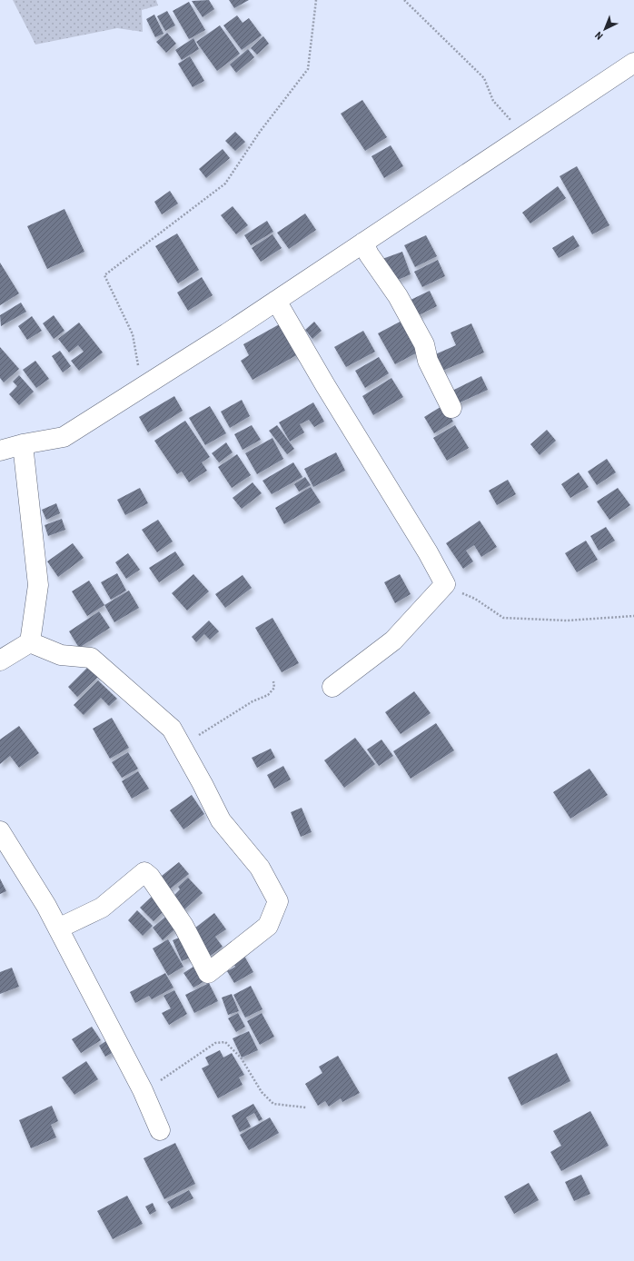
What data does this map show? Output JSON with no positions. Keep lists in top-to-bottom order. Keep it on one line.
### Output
{"north":"bottom left"}
